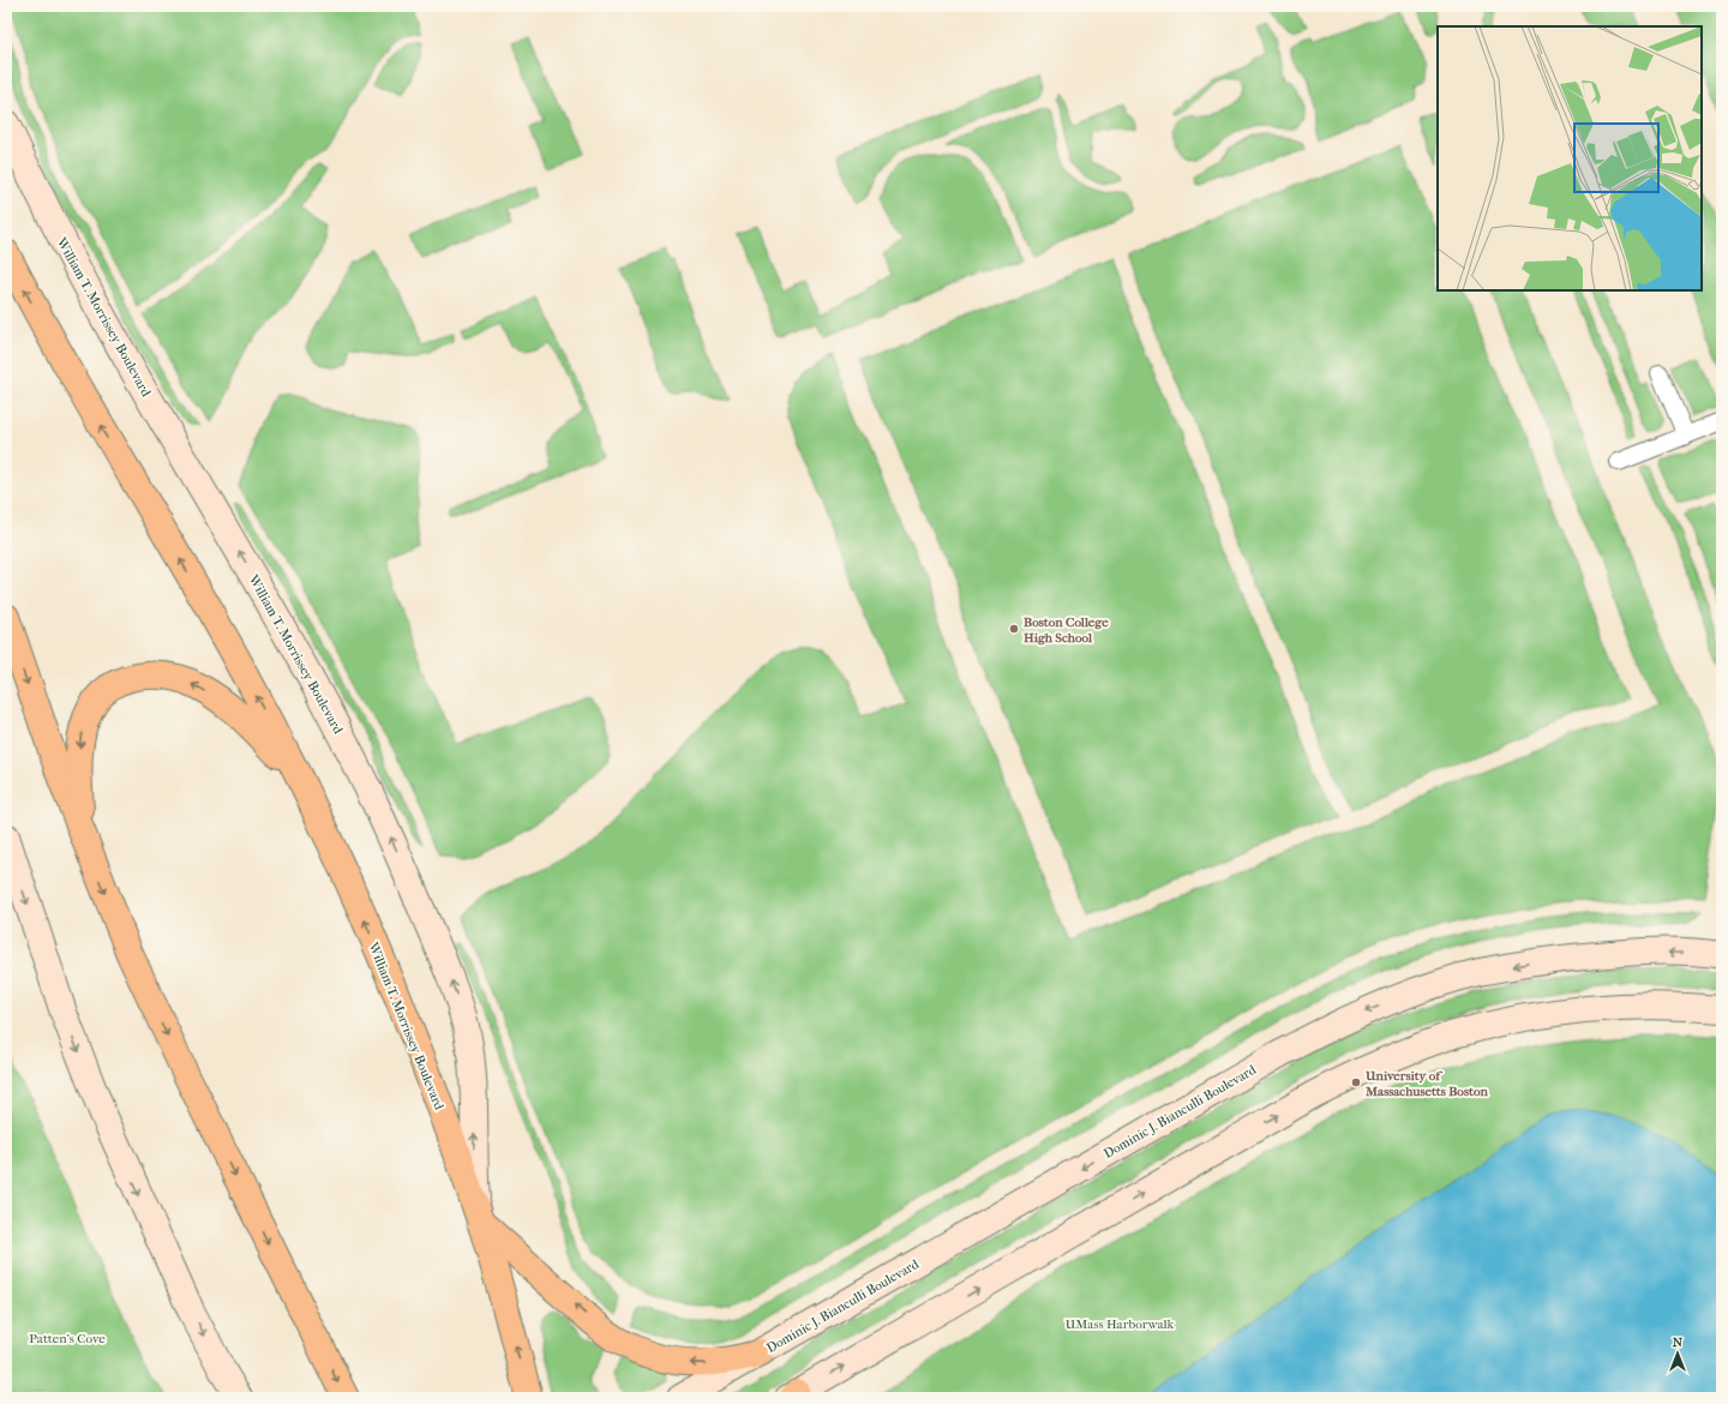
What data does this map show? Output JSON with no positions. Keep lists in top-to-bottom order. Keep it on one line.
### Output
{"streets":{"main road":["William T. Morrissey Boulevard"],"street":["Dominic J. Bianculli Boulevard"]},"one_way":["William T. Morrissey Boulevard"],"parks":["UMass Harborwalk","Patten's Cove"],"places":["Boston College High School","University of Massachusetts Boston"],"north":"top"}
